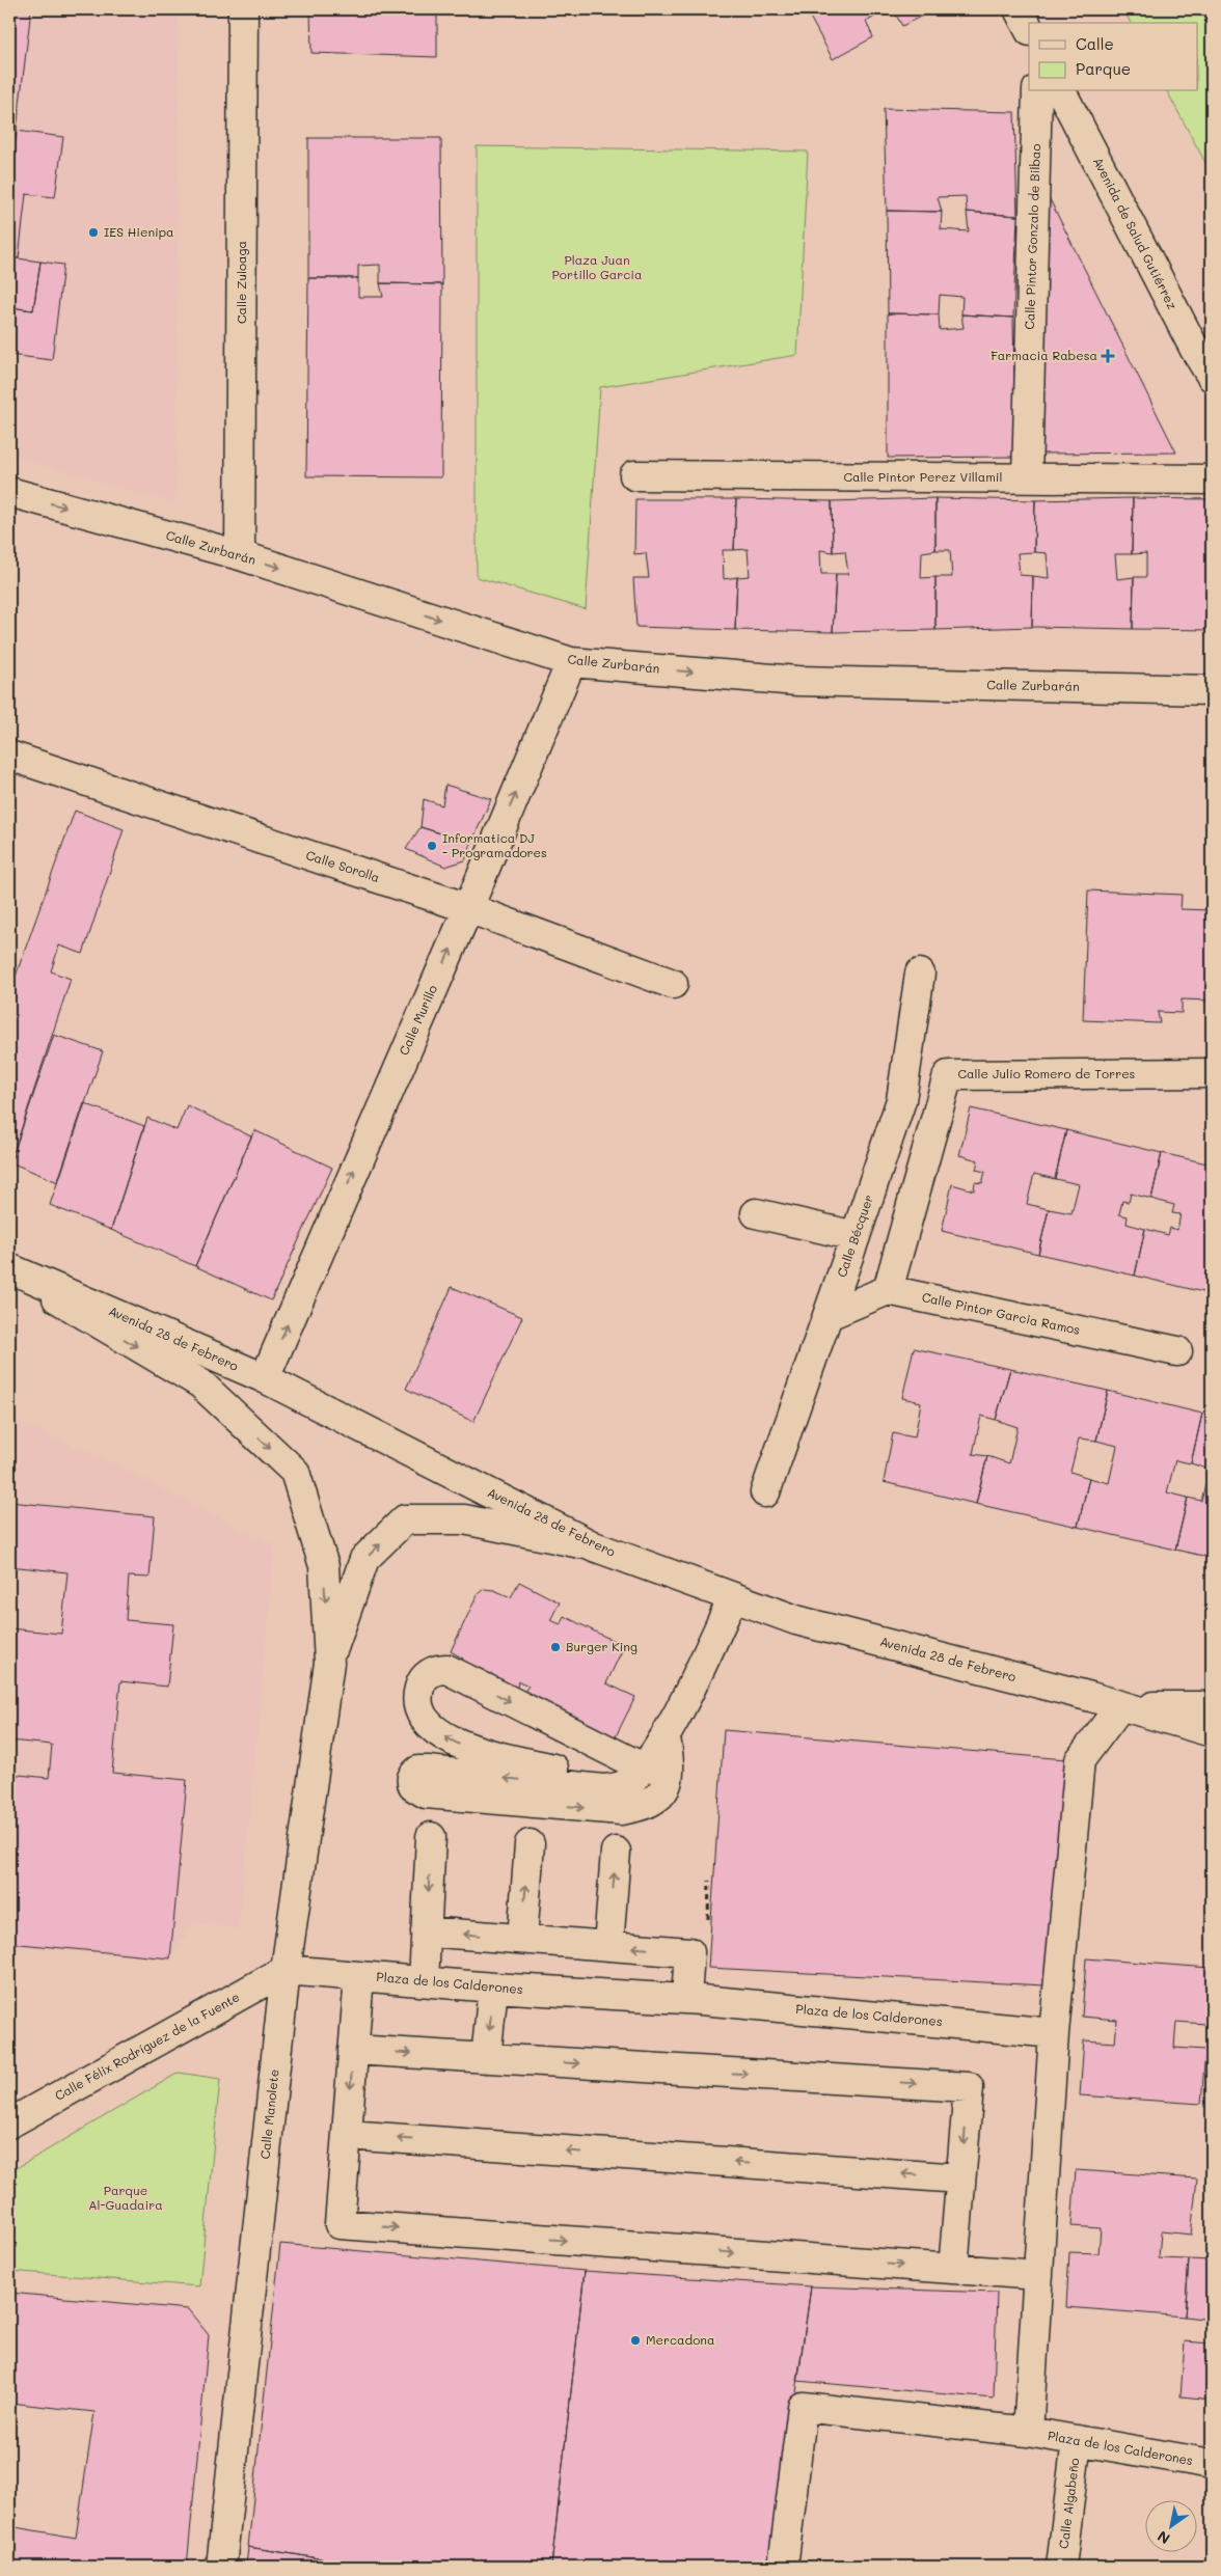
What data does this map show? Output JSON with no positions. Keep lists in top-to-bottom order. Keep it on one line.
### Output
{"streets":{"street":["Avenida de Salud Gutiérrez","Calle Pintor Gonzalo de Bilbao","Calle Zuloaga","Calle Pintor Perez Villamil","Calle Zurbarán","Calle Sorolla","Calle Murillo","Calle Julio Romero de Torres","Calle Bécquer","Calle Pintor Garcia Ramos","Avenida 28 de Febrero","Plaza de los Calderones","Calle Félix Rodríguez de la Fuente","Calle Manolete","Calle Algabeño"]},"crossings":[["Calle Pintor Gonzalo de Bilbao","Calle Pintor Perez Villamil"],["Calle Zuloaga","Calle Zurbarán"],["Calle Zurbarán","Calle Murillo"],["Calle Sorolla","Calle Murillo"],["Calle Murillo","Avenida 28 de Febrero"],["Calle Julio Romero de Torres","Calle Pintor Garcia Ramos"],["Plaza de los Calderones","Calle Félix Rodríguez de la Fuente"],["Plaza de los Calderones","Calle Manolete"],["Plaza de los Calderones","Calle Algabeño"],["Calle Félix Rodríguez de la Fuente","Calle Manolete"]],"one_way":["Calle Zurbarán","Calle Murillo"],"parks":["Plaza Juan Portillo Garcia","Parque Al-Guadaira"],"places":{"other":["IES Hienipa","Informatica DJ - Programadores","Burger King","Mercadona"],"health":["Farmacia Rabesa"]},"legend":["Calle","Parque"],"north":"bottom left"}
